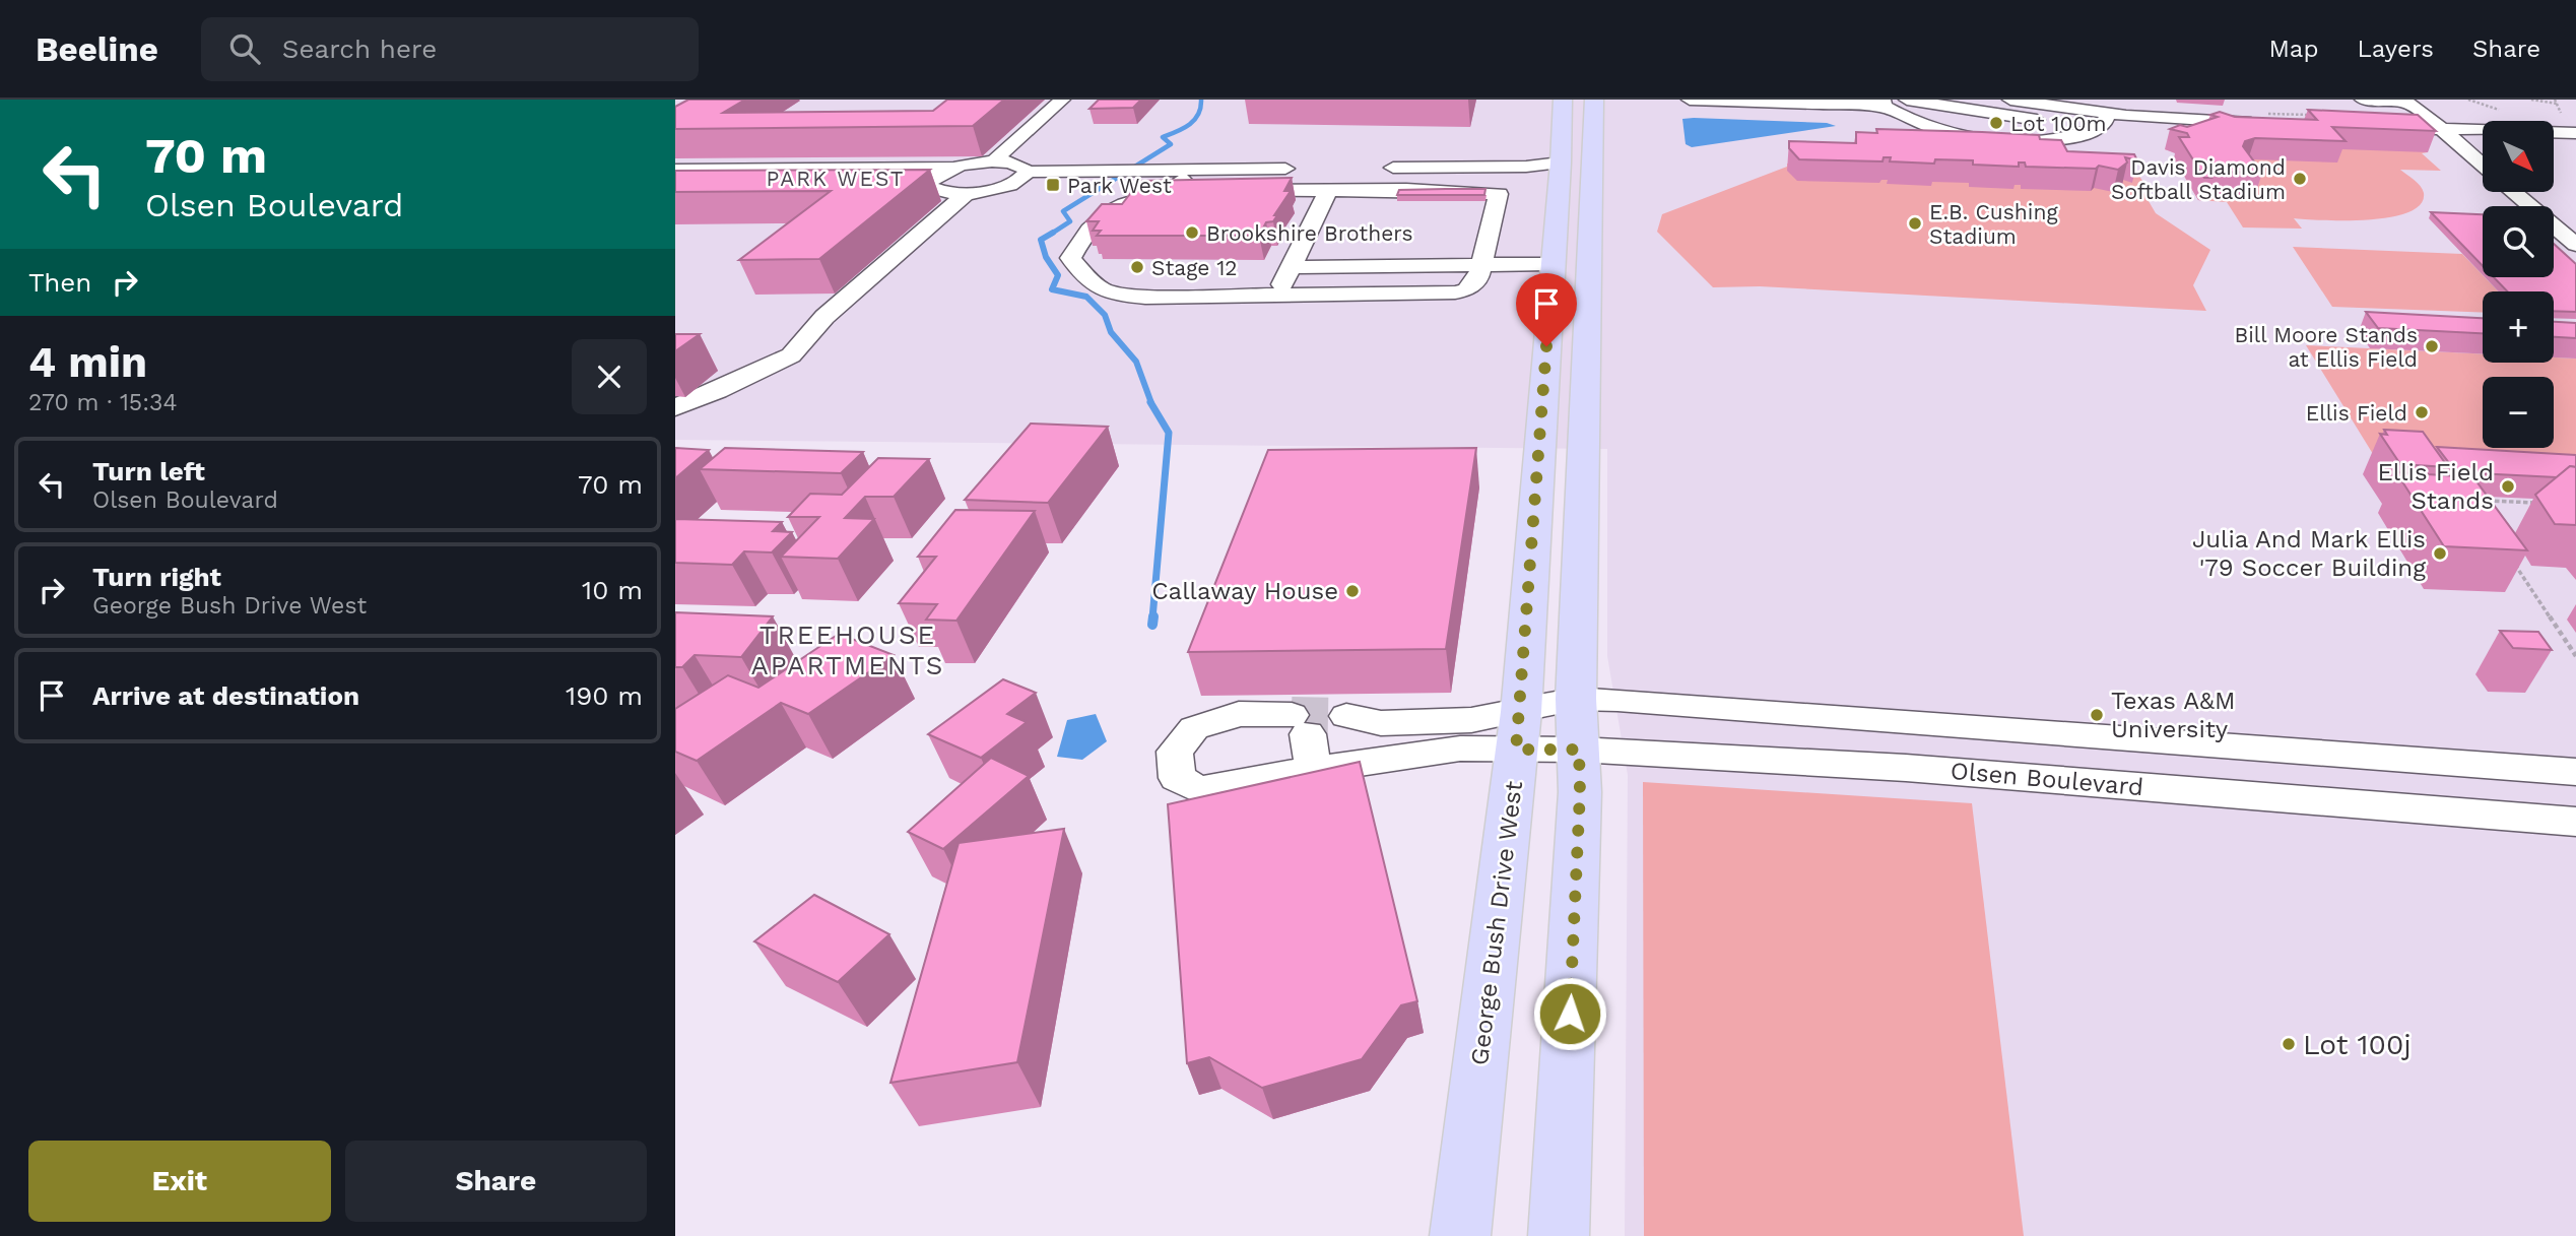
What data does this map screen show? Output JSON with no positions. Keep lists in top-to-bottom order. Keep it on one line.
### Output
{"streets":{"main road":["George Bush Drive West"],"street":["Olsen Boulevard"]},"crossings":[["Olsen Boulevard","George Bush Drive West"]],"districts":["PARK WEST","TREEHOUSE APARTMENTS"],"places":{"other":["Lot 100m","Davis Diamond Softball Stadium","E.B. Cushing Stadium","Brookshire Brothers","Stage 12","Bill Moore Stands at Ellis Field","Ellis Field","Ellis Field Stands","Julia And Mark Ellis '79 Soccer Building","Callaway House","Texas A&M University","Lot 100j"],"transit":["Park West"]},"north":"bottom right","page":{"header":"Beeline","search":"Search here","nav":["Map","Layers","Share"],"turn":["70 m","Olsen Boulevard"],"map_buttons":["+","−"],"then":"Then","heading":["4 min","270 m · 15:34"],"list":[{"name":"Turn left","note":"Olsen Boulevard","value":"70 m"},{"name":"Turn right","note":"George Bush Drive West","value":"10 m"},{"name":"Arrive at destination","value":"190 m"}],"buttons":["Exit","Share"]}}
